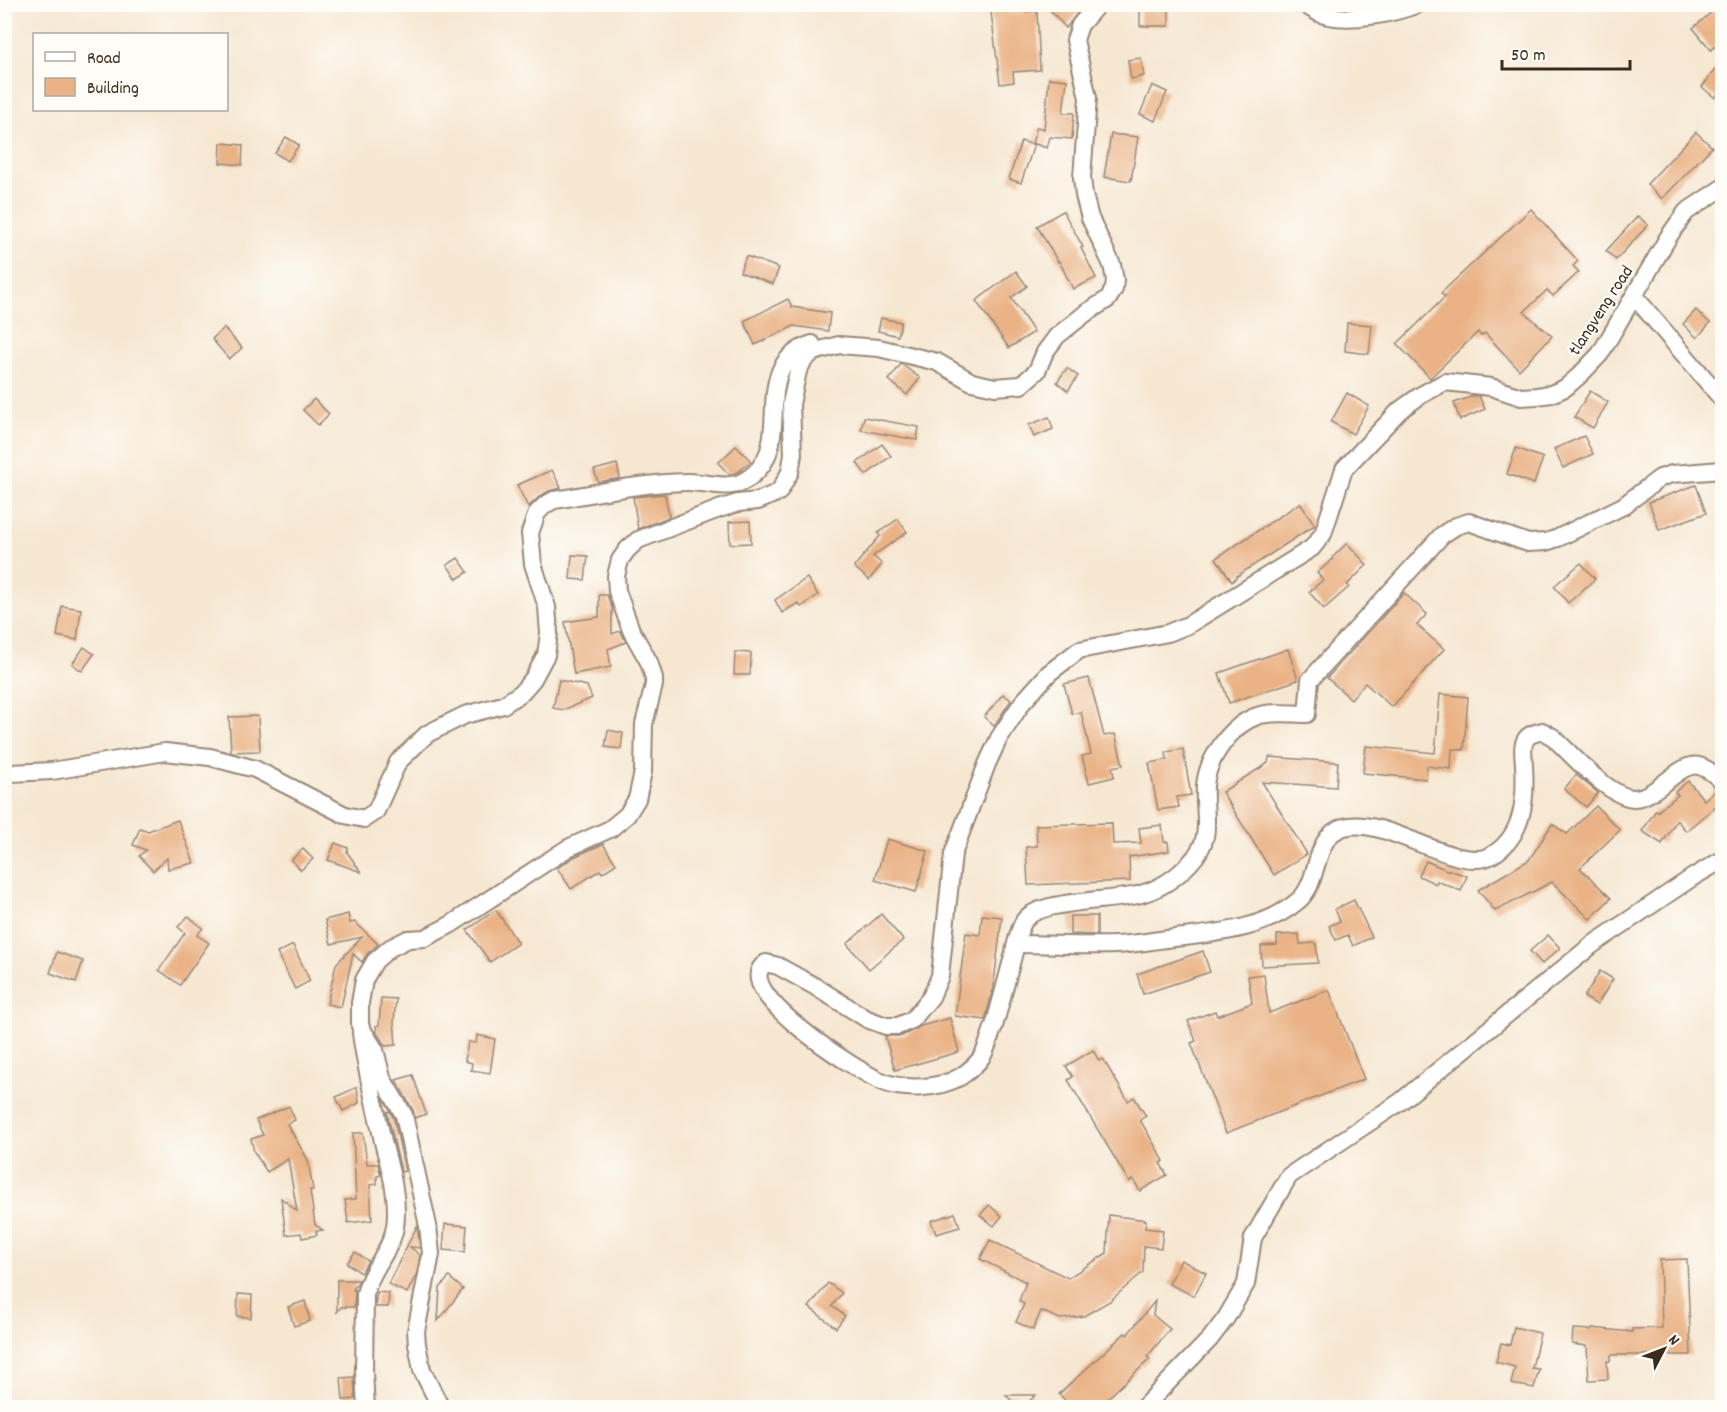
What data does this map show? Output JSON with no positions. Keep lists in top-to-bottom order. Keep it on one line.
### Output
{"streets":{"street":["tlangveng road"]},"legend":["Road","Building"],"scale_bar":"50 m","north":"top right"}
